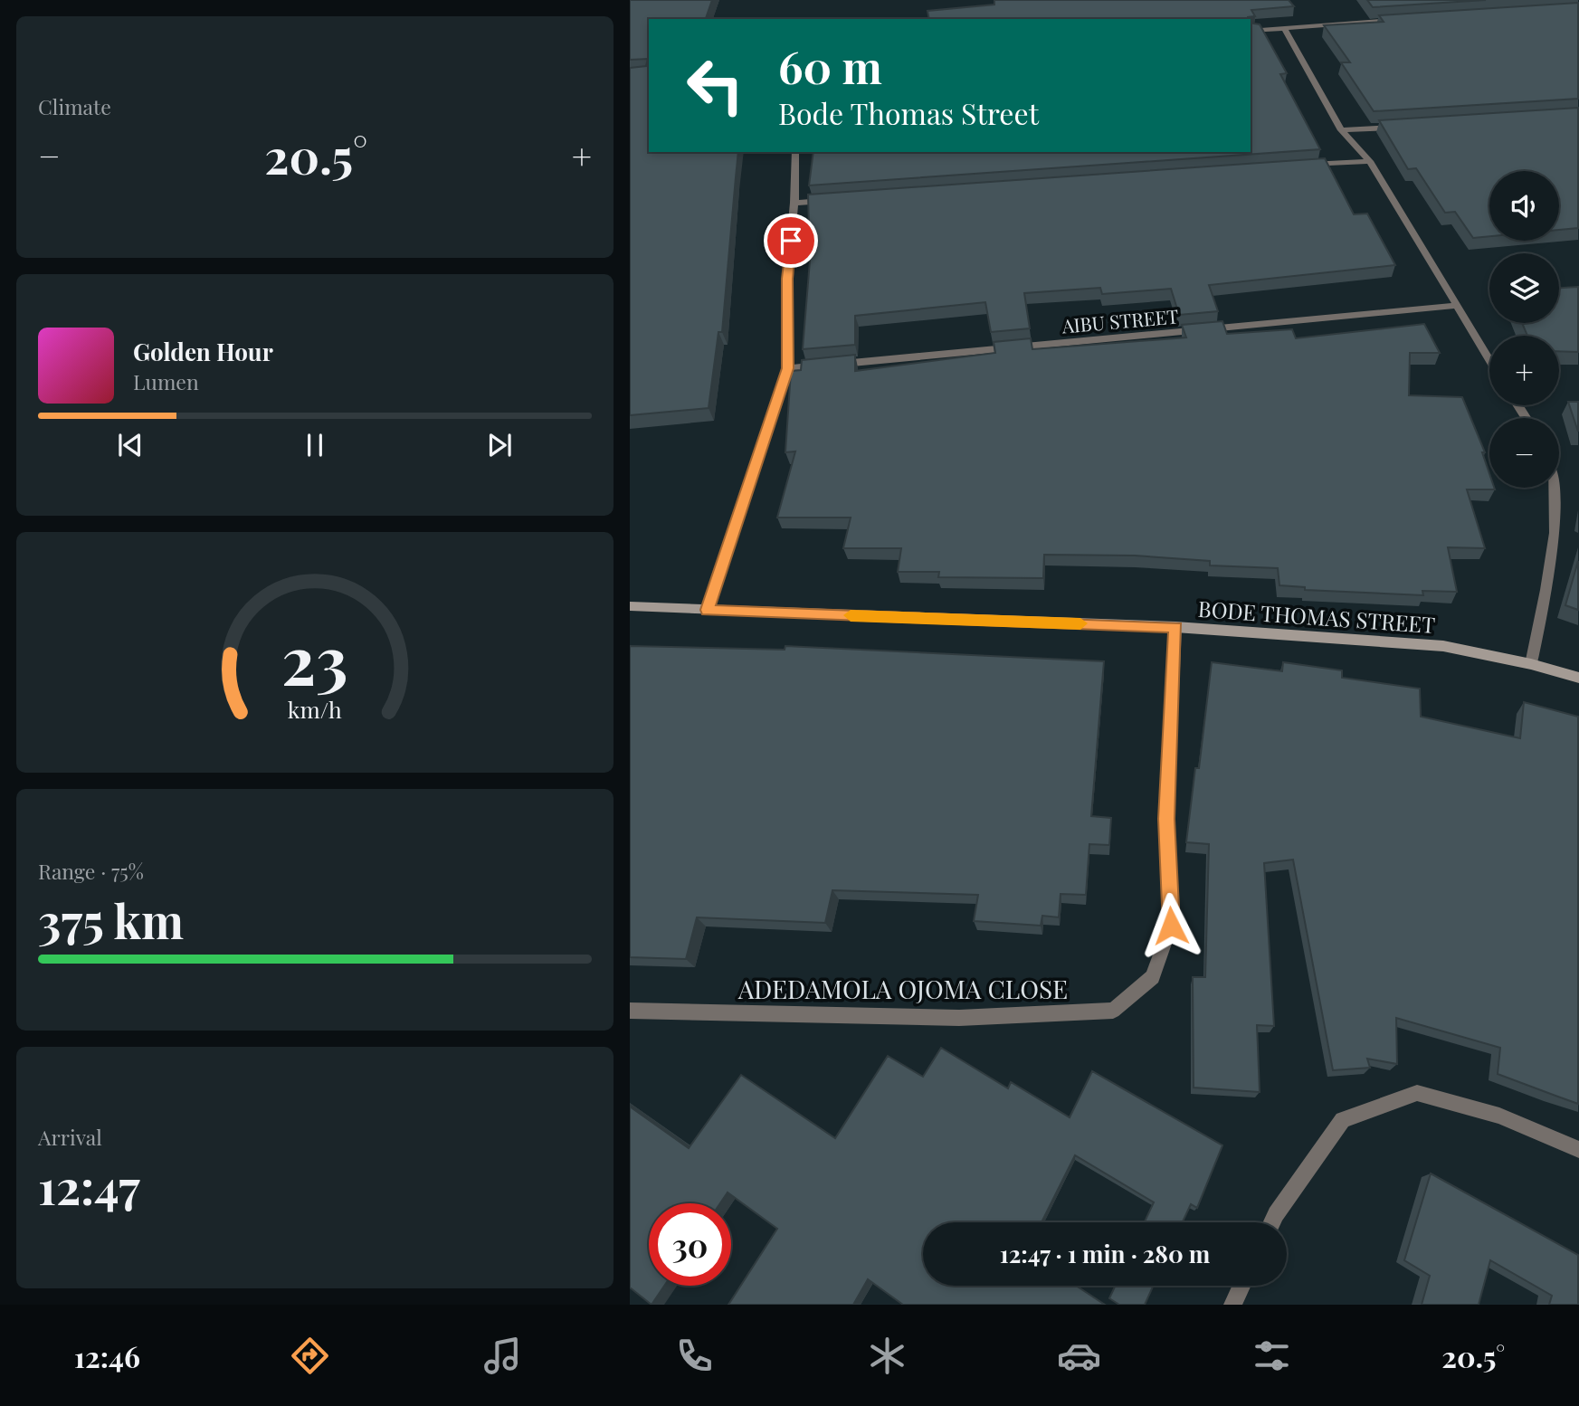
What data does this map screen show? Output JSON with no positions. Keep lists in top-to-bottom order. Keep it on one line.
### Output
{"streets":{"main road":["BODE THOMAS STREET"],"street":["AIBU STREET","ADEDAMOLA OJOMA CLOSE"]},"crossings":[["BODE THOMAS STREET","ADEDAMOLA OJOMA CLOSE"]],"page":{"tile":["Climate",["Range · 75%","375 km"],["Arrival","12:47"]],"turn":["60 m","Bode Thomas Street"],"heat":["−","20.5°","+"],"map_buttons":["+","−"],"song":["Golden Hour","Lumen"],"limit":"30","trip":"12:47 · 1 min · 280 m","tabs":["12:46","20.5°"],"gauge":["23","km/h"]}}
